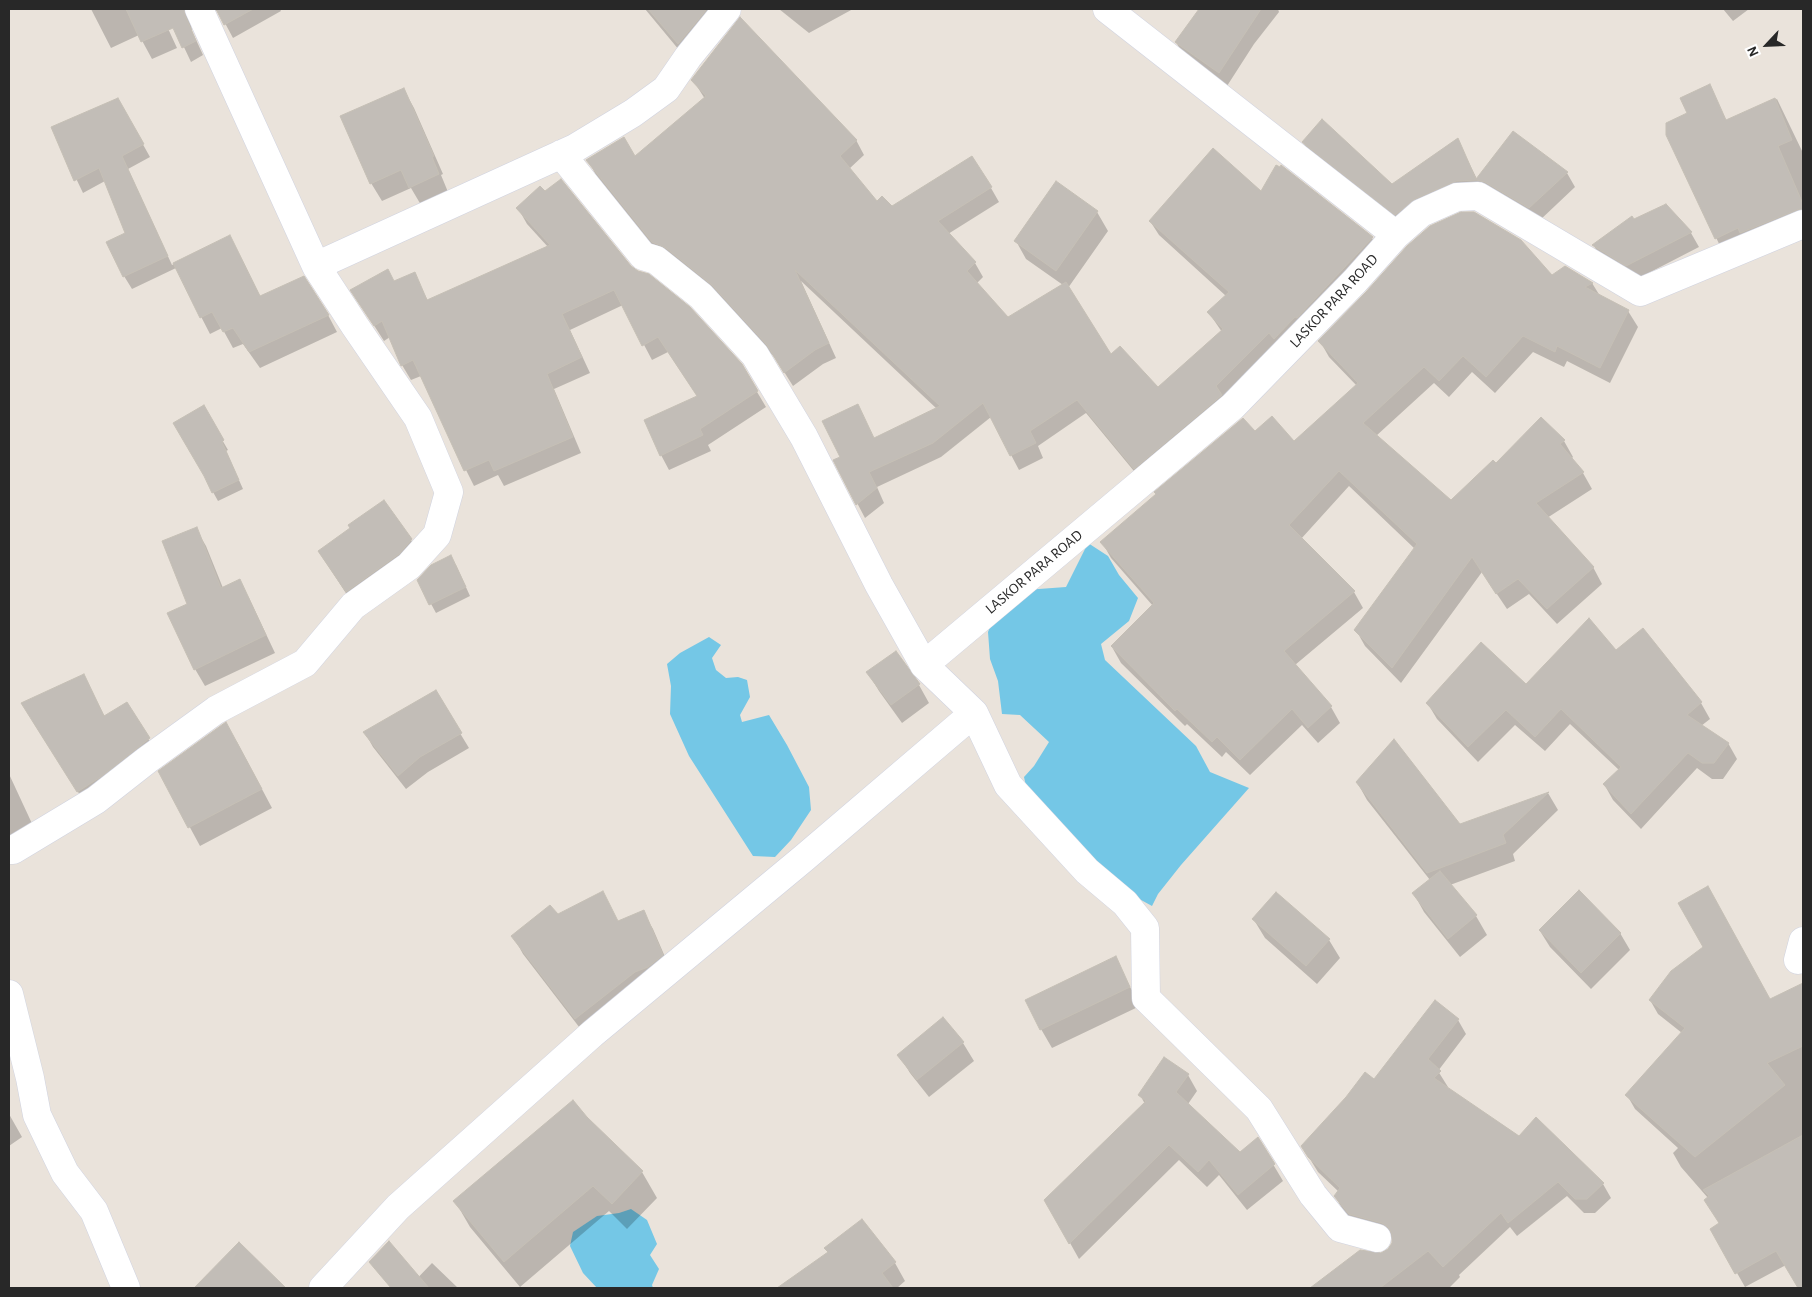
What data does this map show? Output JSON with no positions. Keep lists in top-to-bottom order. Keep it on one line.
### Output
{"streets":{"street":["LASKOR PARA ROAD"]},"north":"bottom left"}
